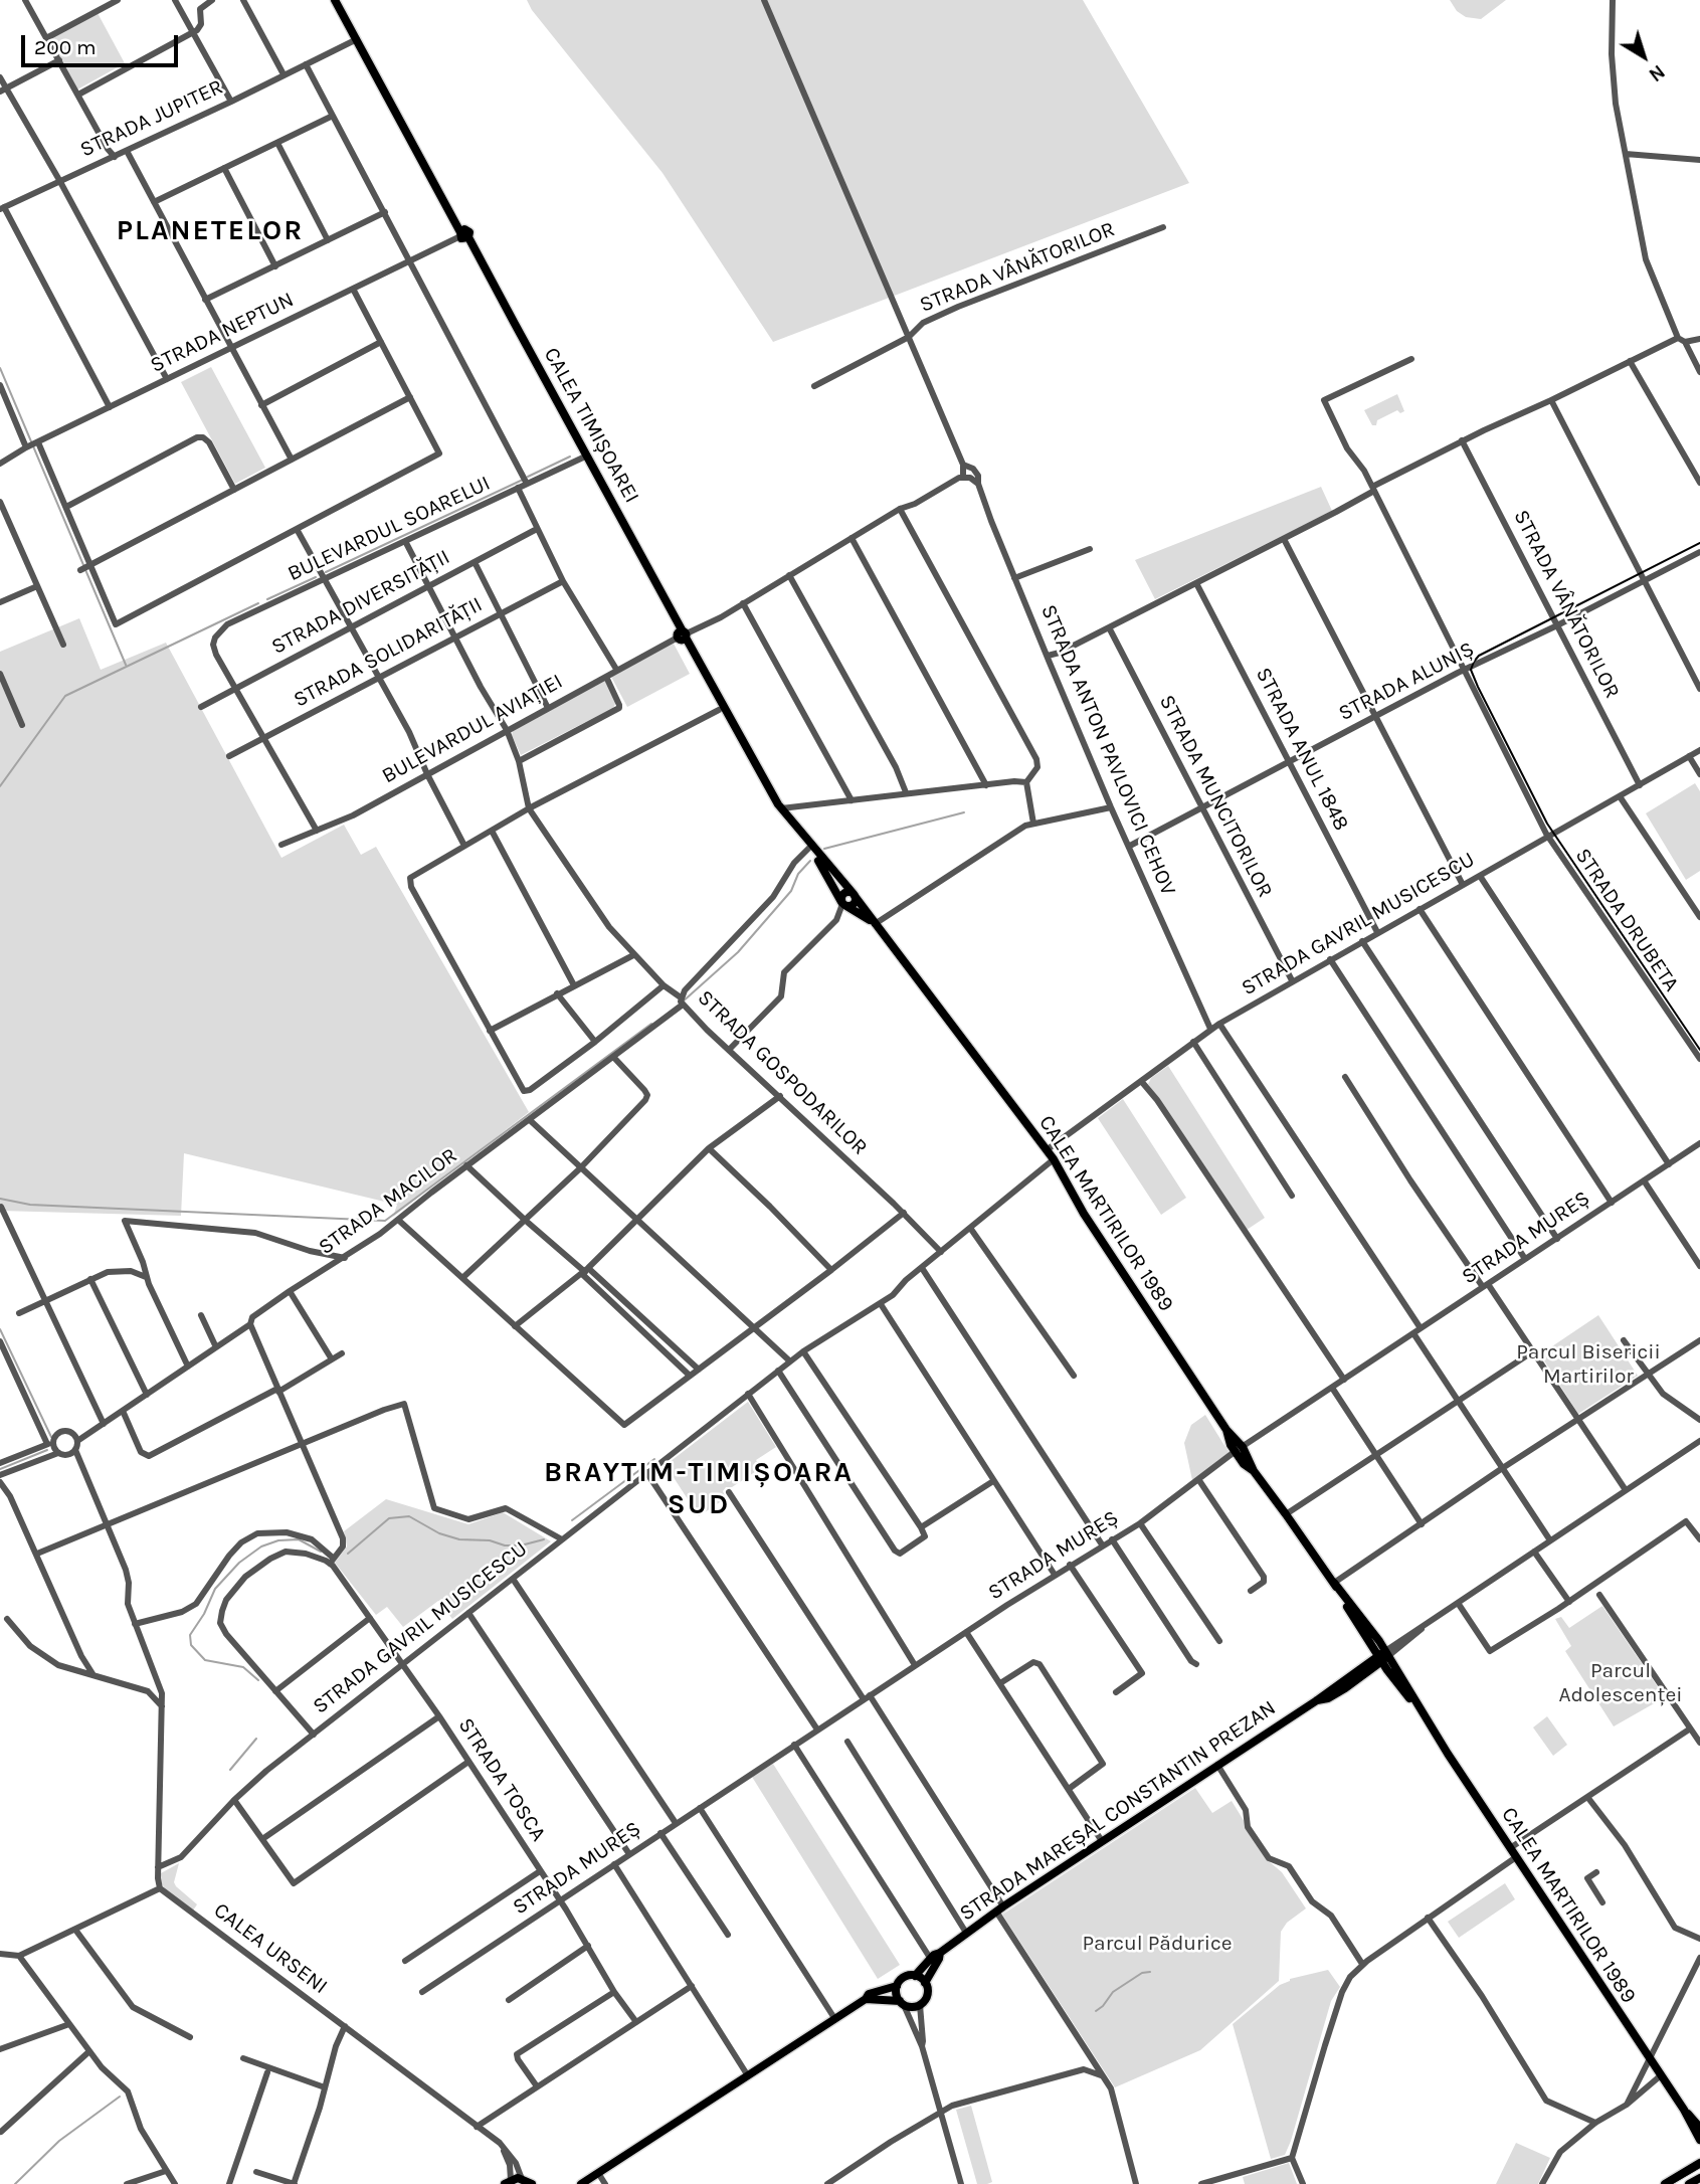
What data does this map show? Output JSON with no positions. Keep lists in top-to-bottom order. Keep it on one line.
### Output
{"streets":{"main road":["CALEA TIMIȘOAREI","CALEA MARTIRILOR 1989","STRADA MAREȘAL CONSTANTIN PREZAN"],"street":["STRADA JUPITER","STRADA VÂNĂTORILOR","STRADA NEPTUN","BULEVARDUL SOARELUI","STRADA DIVERSITĂȚII","STRADA SOLIDARITĂȚII","STRADA ALUNIȘ","BULEVARDUL AVIAȚIEI","STRADA ANUL 1848","STRADA ANTON PAVLOVICI CEHOV","STRADA MUNCITORILOR","STRADA DRUBETA","STRADA GAVRIL MUSICESCU","STRADA GOSPODARILOR","STRADA MACILOR","STRADA MUREȘ","STRADA TOSCA","CALEA URSENI"]},"crossings":[["STRADA JUPITER","CALEA TIMIȘOAREI"],["STRADA VÂNĂTORILOR","STRADA ALUNIȘ"],["STRADA VÂNĂTORILOR","STRADA GAVRIL MUSICESCU"],["STRADA NEPTUN","CALEA TIMIȘOAREI"],["CALEA TIMIȘOAREI","BULEVARDUL SOARELUI"],["CALEA TIMIȘOAREI","BULEVARDUL AVIAȚIEI"],["CALEA TIMIȘOAREI","STRADA GOSPODARILOR"],["CALEA TIMIȘOAREI","CALEA MARTIRILOR 1989"],["BULEVARDUL SOARELUI","STRADA DIVERSITĂȚII"],["STRADA ALUNIȘ","STRADA ANUL 1848"],["STRADA ALUNIȘ","STRADA ANTON PAVLOVICI CEHOV"],["STRADA ALUNIȘ","STRADA MUNCITORILOR"],["STRADA ALUNIȘ","STRADA DRUBETA"],["STRADA ANUL 1848","STRADA GAVRIL MUSICESCU"],["STRADA ANTON PAVLOVICI CEHOV","STRADA GAVRIL MUSICESCU"],["STRADA MUNCITORILOR","STRADA GAVRIL MUSICESCU"],["STRADA DRUBETA","STRADA GAVRIL MUSICESCU"],["STRADA GAVRIL MUSICESCU","STRADA GOSPODARILOR"],["STRADA GAVRIL MUSICESCU","CALEA MARTIRILOR 1989"],["STRADA GAVRIL MUSICESCU","STRADA TOSCA"],["STRADA GOSPODARILOR","STRADA MACILOR"],["STRADA GOSPODARILOR","CALEA MARTIRILOR 1989"],["CALEA MARTIRILOR 1989","STRADA MUREȘ"],["CALEA MARTIRILOR 1989","STRADA MAREȘAL CONSTANTIN PREZAN"],["STRADA MUREȘ","STRADA TOSCA"]],"districts":["PLANETELOR","BRAYTIM-TIMIȘOARA SUD"],"parks":["Parcul Bisericii Martirilor","Parcul Adolescenței","Parcul Pădurice"],"scale_bar":"200 m","north":"bottom right"}
